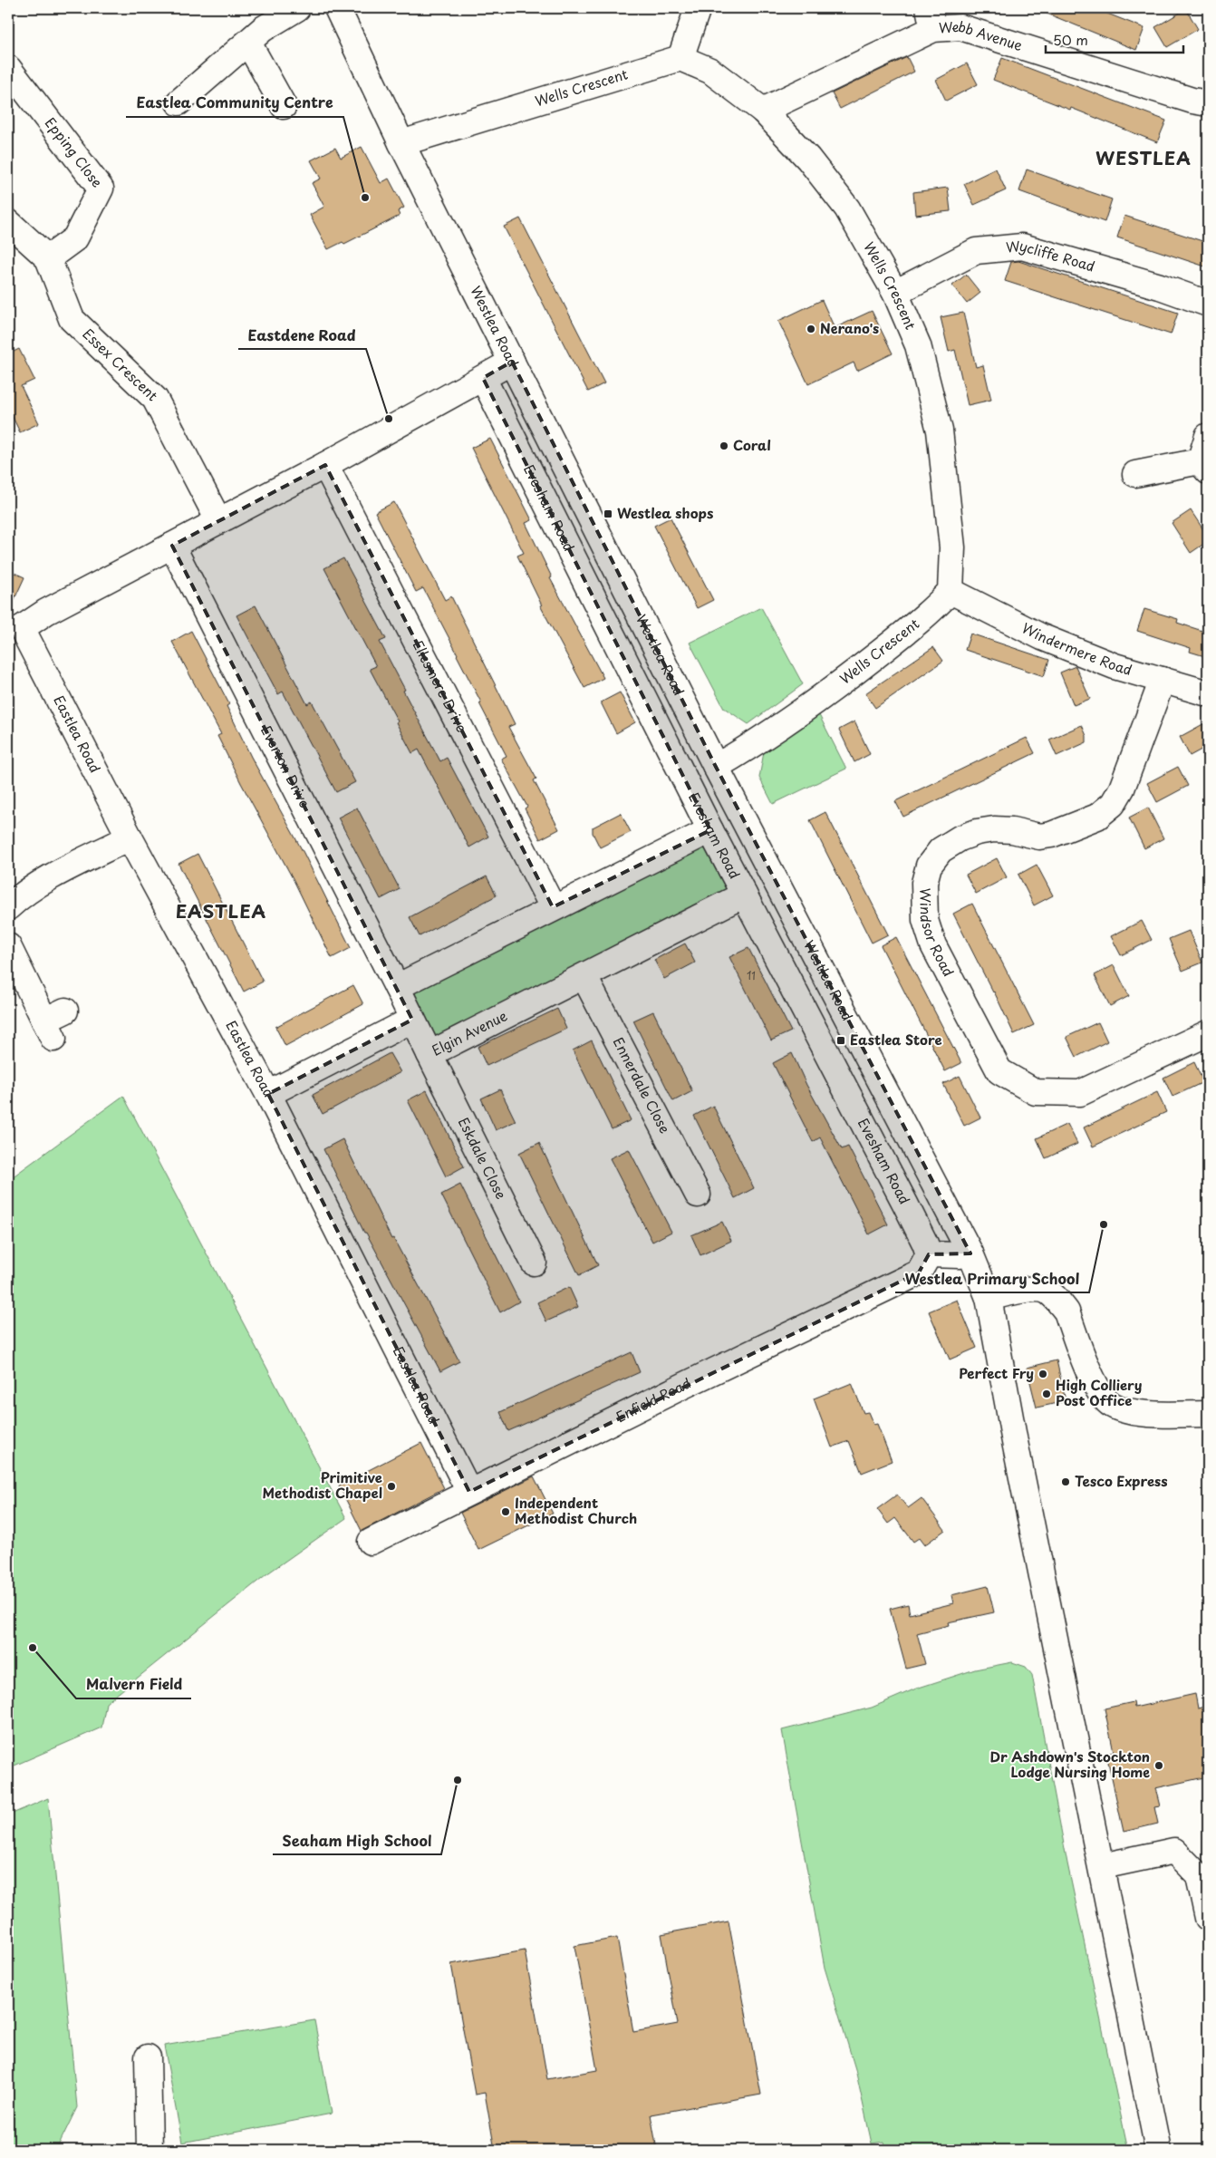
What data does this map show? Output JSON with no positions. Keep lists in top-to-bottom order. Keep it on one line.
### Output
{"streets":{"street":["Webb Avenue","Wells Crescent","Epping Close","Wycliffe Road","Westlea Road","Essex Crescent","Evesham Road","Windermere Road","Ellesmere Drive","Eastlea Road","Everton Drive","Windsor Road","Elgin Avenue","Ennerdale Close","Eskdale Close","Enfield Road"]},"crossings":[["Webb Avenue","Wells Crescent"],["Wells Crescent","Wycliffe Road"],["Wells Crescent","Westlea Road"],["Wells Crescent","Windermere Road"],["Epping Close","Essex Crescent"],["Evesham Road","Elgin Avenue"],["Evesham Road","Enfield Road"],["Windermere Road","Windsor Road"],["Eastlea Road","Enfield Road"],["Everton Drive","Elgin Avenue"],["Elgin Avenue","Ennerdale Close"],["Elgin Avenue","Eskdale Close"]],"districts":["WESTLEA","EASTLEA"],"places":{"other":["Eastlea Community Centre","Nerano's","Eastdene Road","Coral","Westlea Primary School","Perfect Fry","High Colliery Post Office","Tesco Express","Primitive Methodist Chapel","Independent Methodist Church","Malvern Field","Dr Ashdown's Stockton Lodge Nursing Home","Seaham High School"],"transit":["Westlea shops","Eastlea Store"]},"house_numbers":["11"],"scale_bar":"50 m"}
